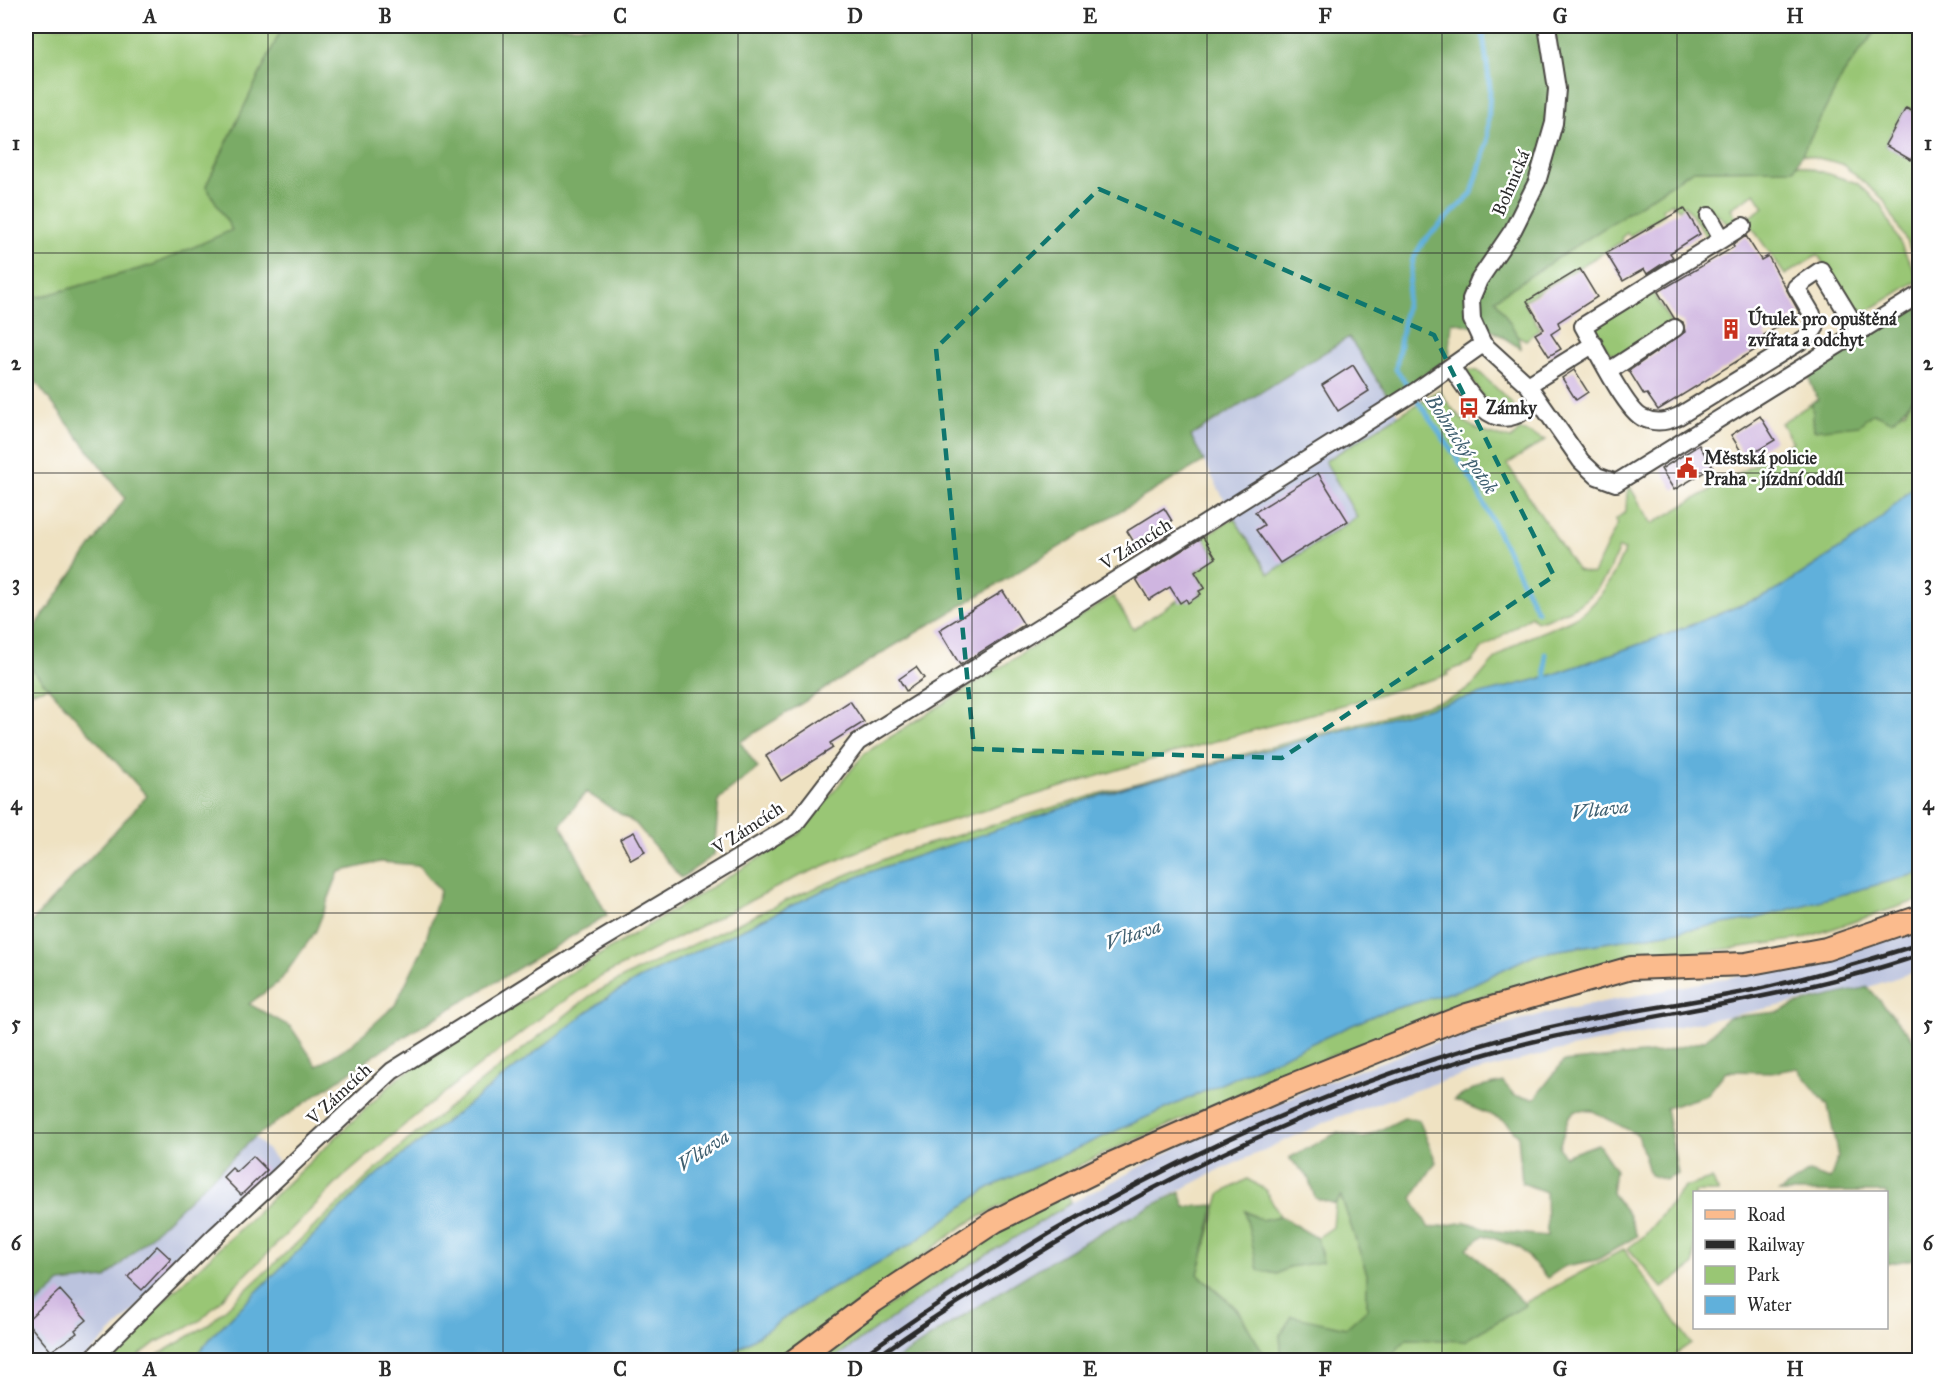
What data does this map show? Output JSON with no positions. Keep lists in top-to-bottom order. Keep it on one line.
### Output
{"streets":{"street":["Bohnická","V Zámcích"]},"crossings":[["Bohnická","V Zámcích"]],"water":["Bohnický potok","Vltava"],"places":{"building":["Útulek pro opuštěná zvířata a odchyt"],"bus stop":["Zámky"],"public building":["Městská policie Praha - jízdní oddíl"]},"legend":["Road","Railway","Park","Water"],"grid":{"columns":["A","B","C","D","E","F","G","H"],"rows":["1","2","3","4","5","6"]}}
